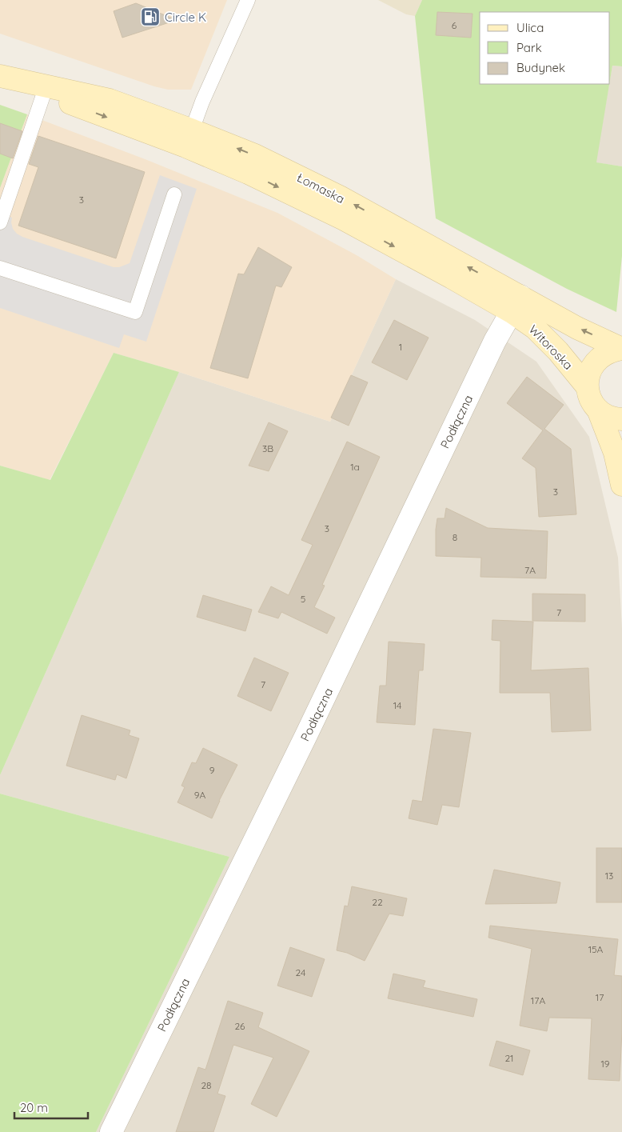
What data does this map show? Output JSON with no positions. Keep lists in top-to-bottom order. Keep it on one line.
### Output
{"streets":{"main road":["Łomaska","Witoroska"],"street":["Podłączna"]},"crossings":[["Łomaska","Witoroska"],["Łomaska","Podłączna"],["Witoroska","Podłączna"]],"places":{"fuel station":["Circle K"]},"house_numbers":["6","3","1","3B","1a","3","3","8","7A","5","7","7","14","9","9A","13","22","15A","24","17","17A","26","21","19","28"],"legend":["Ulica","Park","Budynek"],"scale_bar":"20 m"}
